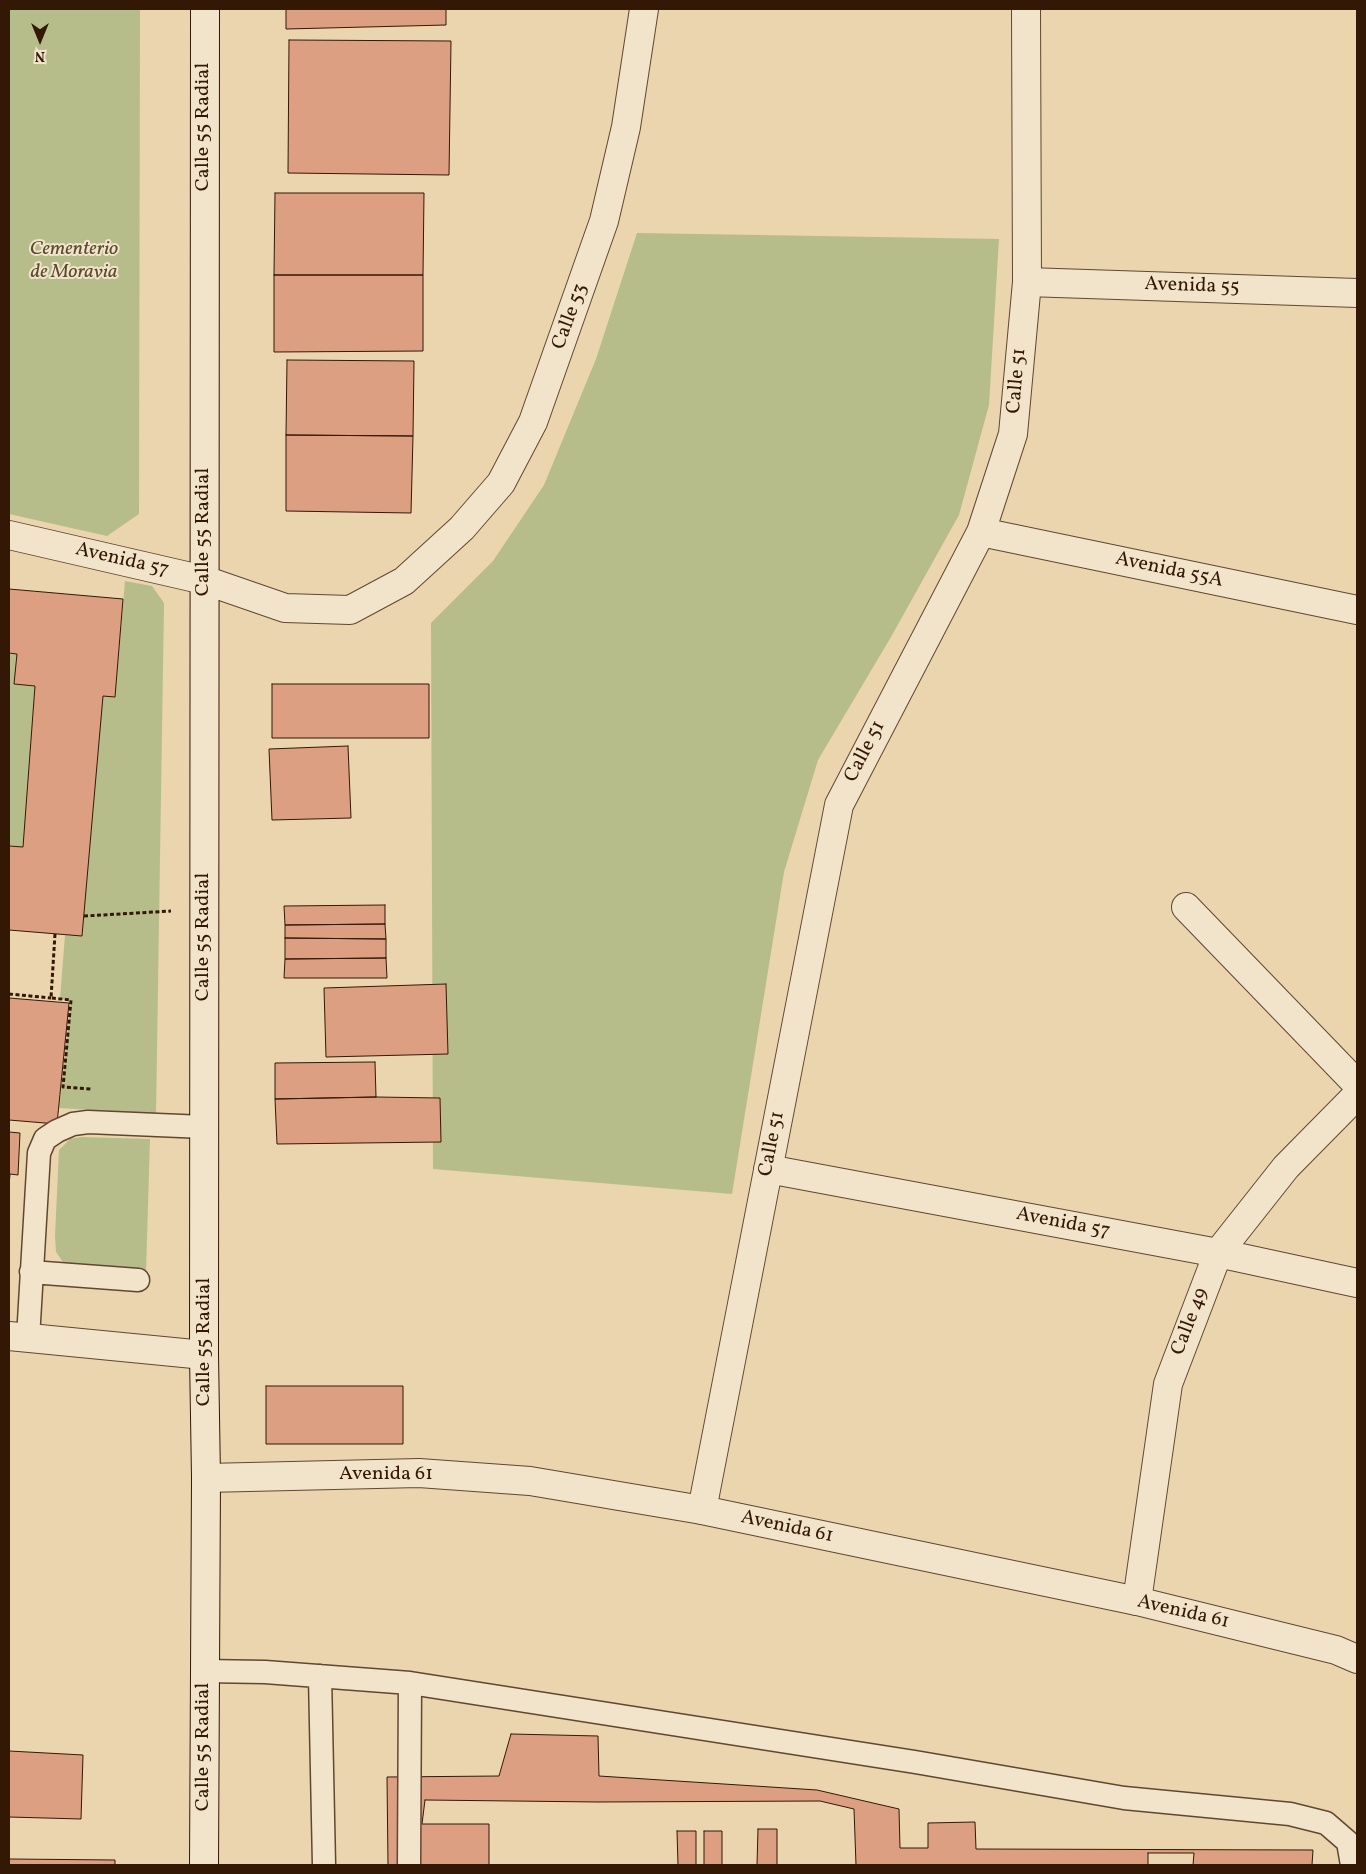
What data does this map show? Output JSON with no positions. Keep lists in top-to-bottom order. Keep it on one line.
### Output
{"streets":{"street":["Calle 55 Radial","Avenida 55","Calle 53","Calle 51","Avenida 57","Avenida 55A","Calle 49","Avenida 61"]},"crossings":[["Calle 55 Radial","Avenida 57"],["Calle 55 Radial","Avenida 61"],["Avenida 55","Calle 51"],["Calle 53","Avenida 57"],["Calle 51","Avenida 57"],["Calle 51","Avenida 55A"],["Calle 51","Avenida 61"],["Avenida 57","Calle 49"],["Calle 49","Avenida 61"]],"parks":["Cementerio de Moravia"],"north":"bottom"}
